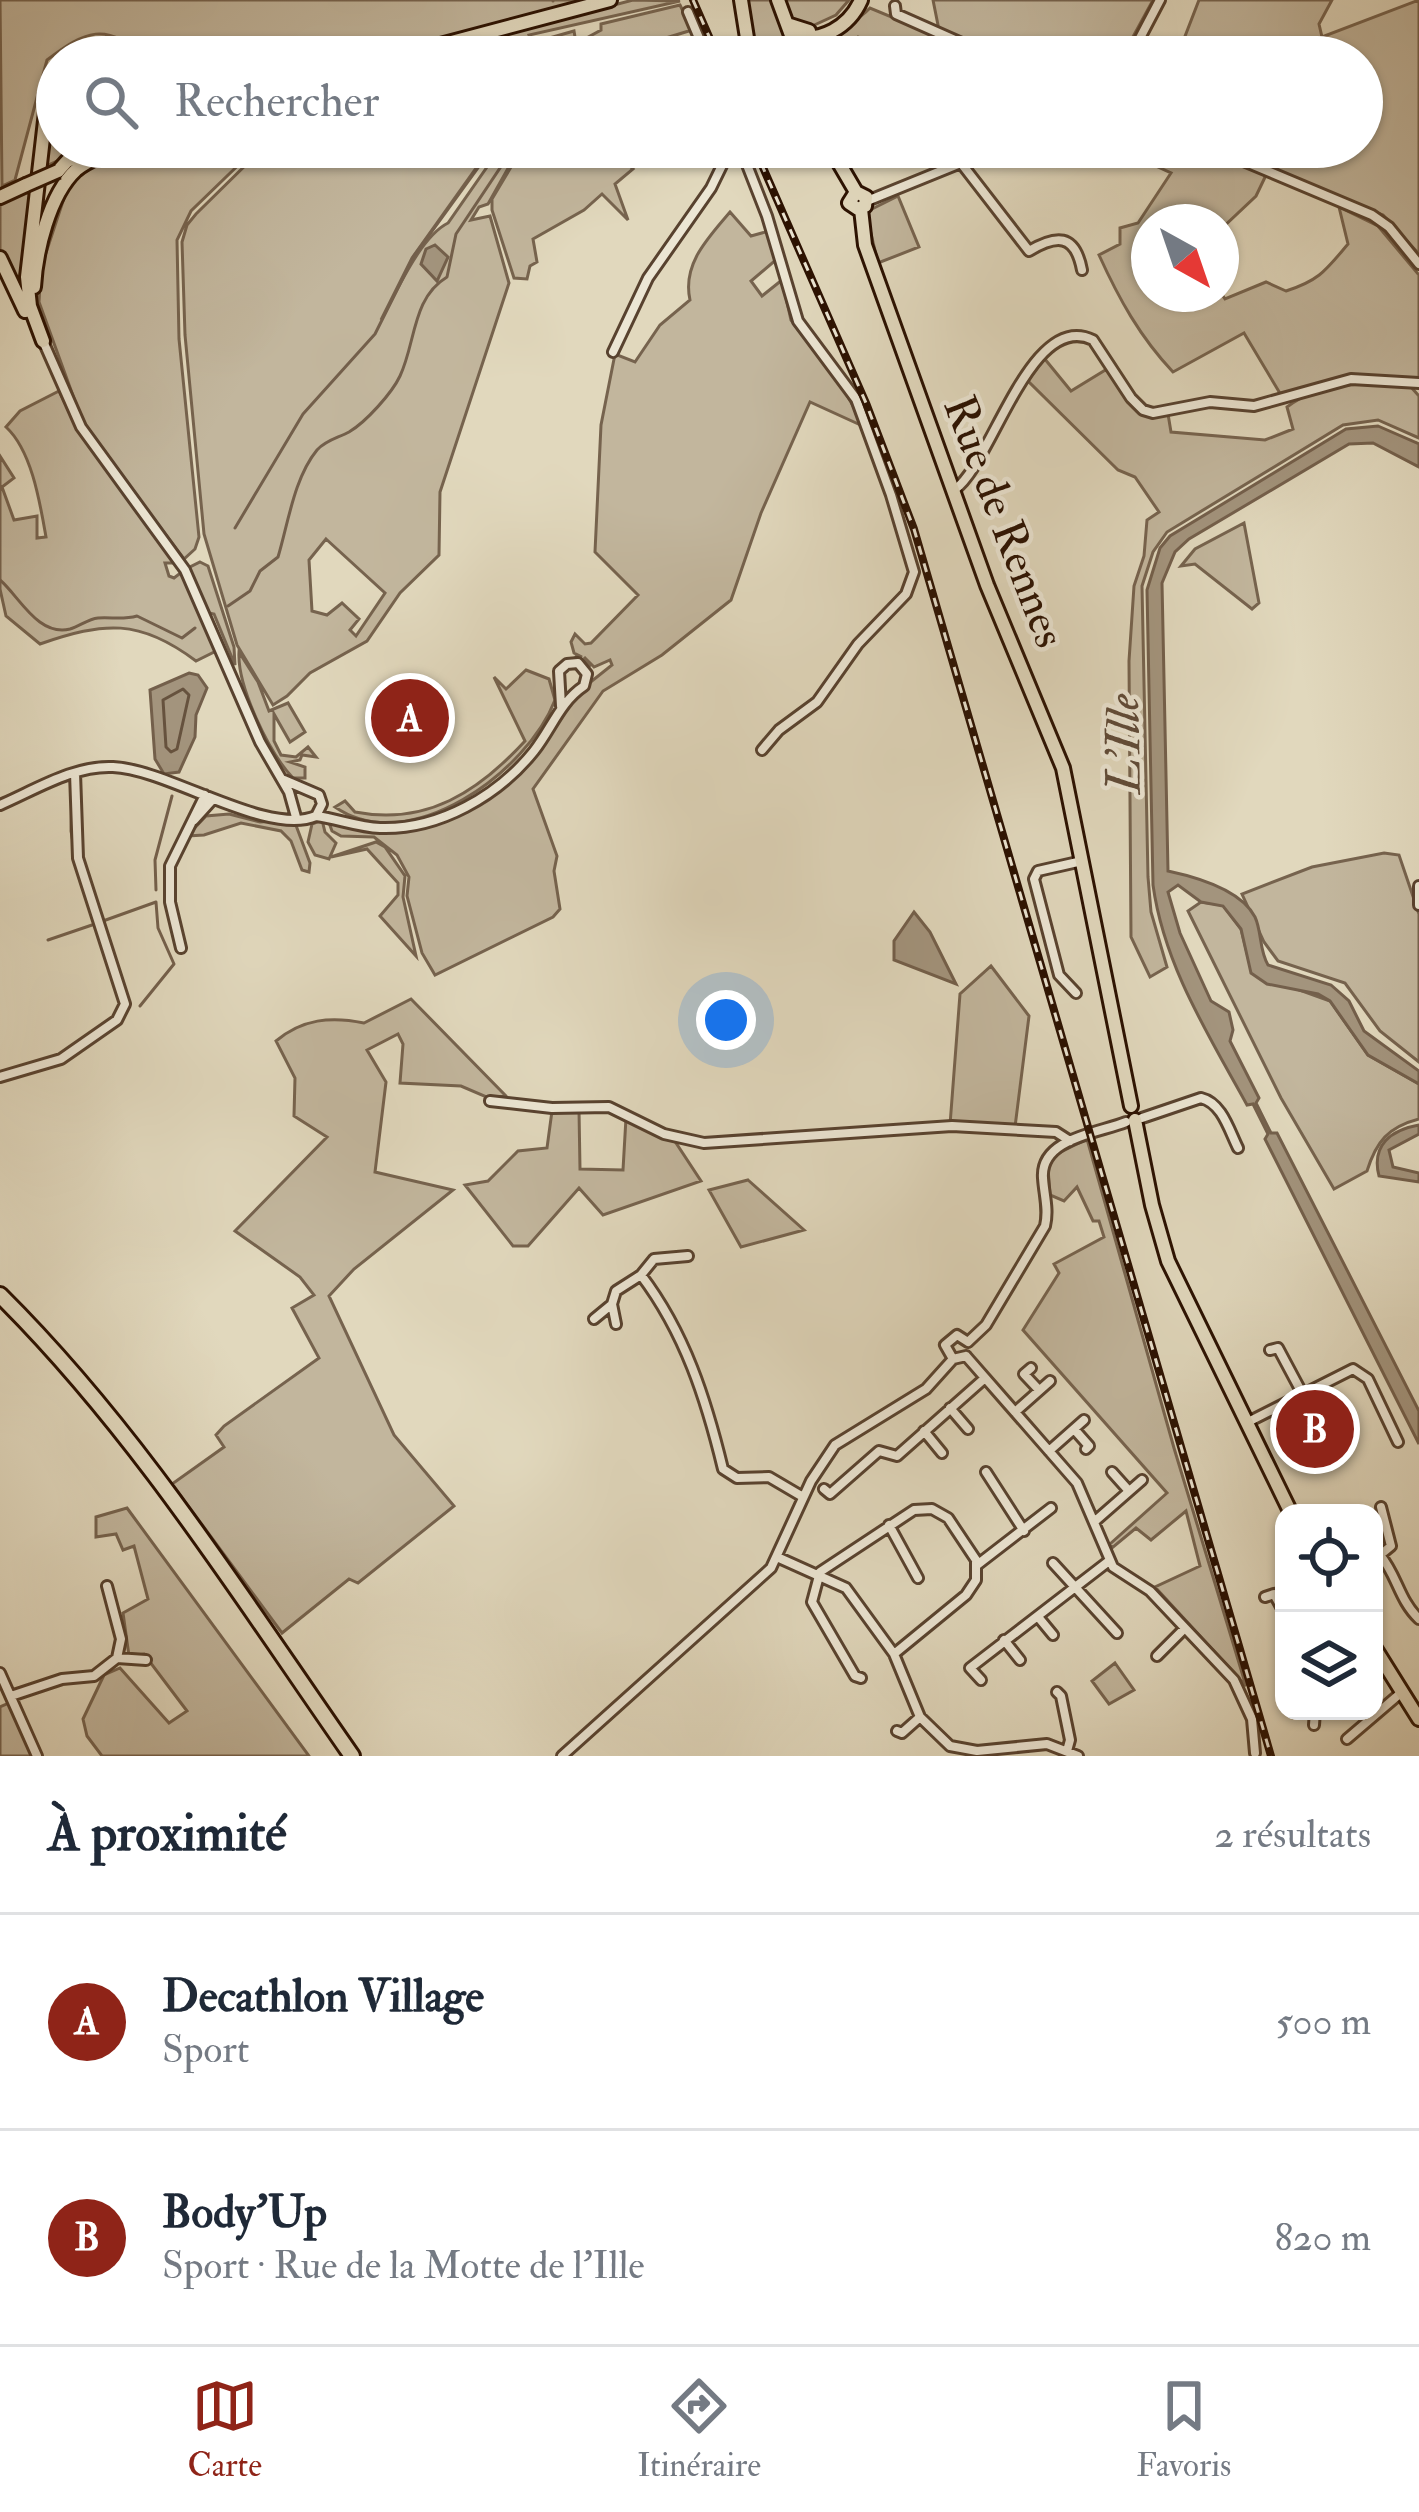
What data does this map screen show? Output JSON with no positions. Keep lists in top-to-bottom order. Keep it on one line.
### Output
{"streets":{"main road":["Rue de Rennes"]},"water":["L'Ille"],"north":"bottom right","page":{"search":"Rechercher","pins":["A","B"],"heading":["À proximité","2 résultats"],"list":[{"mark":"A","name":"Decathlon Village","note":"Sport","value":"500 m"},{"mark":"B","name":"Body'Up","note":"Sport · Rue de la Motte de l'Ille","value":"820 m"}],"nav":["Carte","Itinéraire","Favoris"]}}
